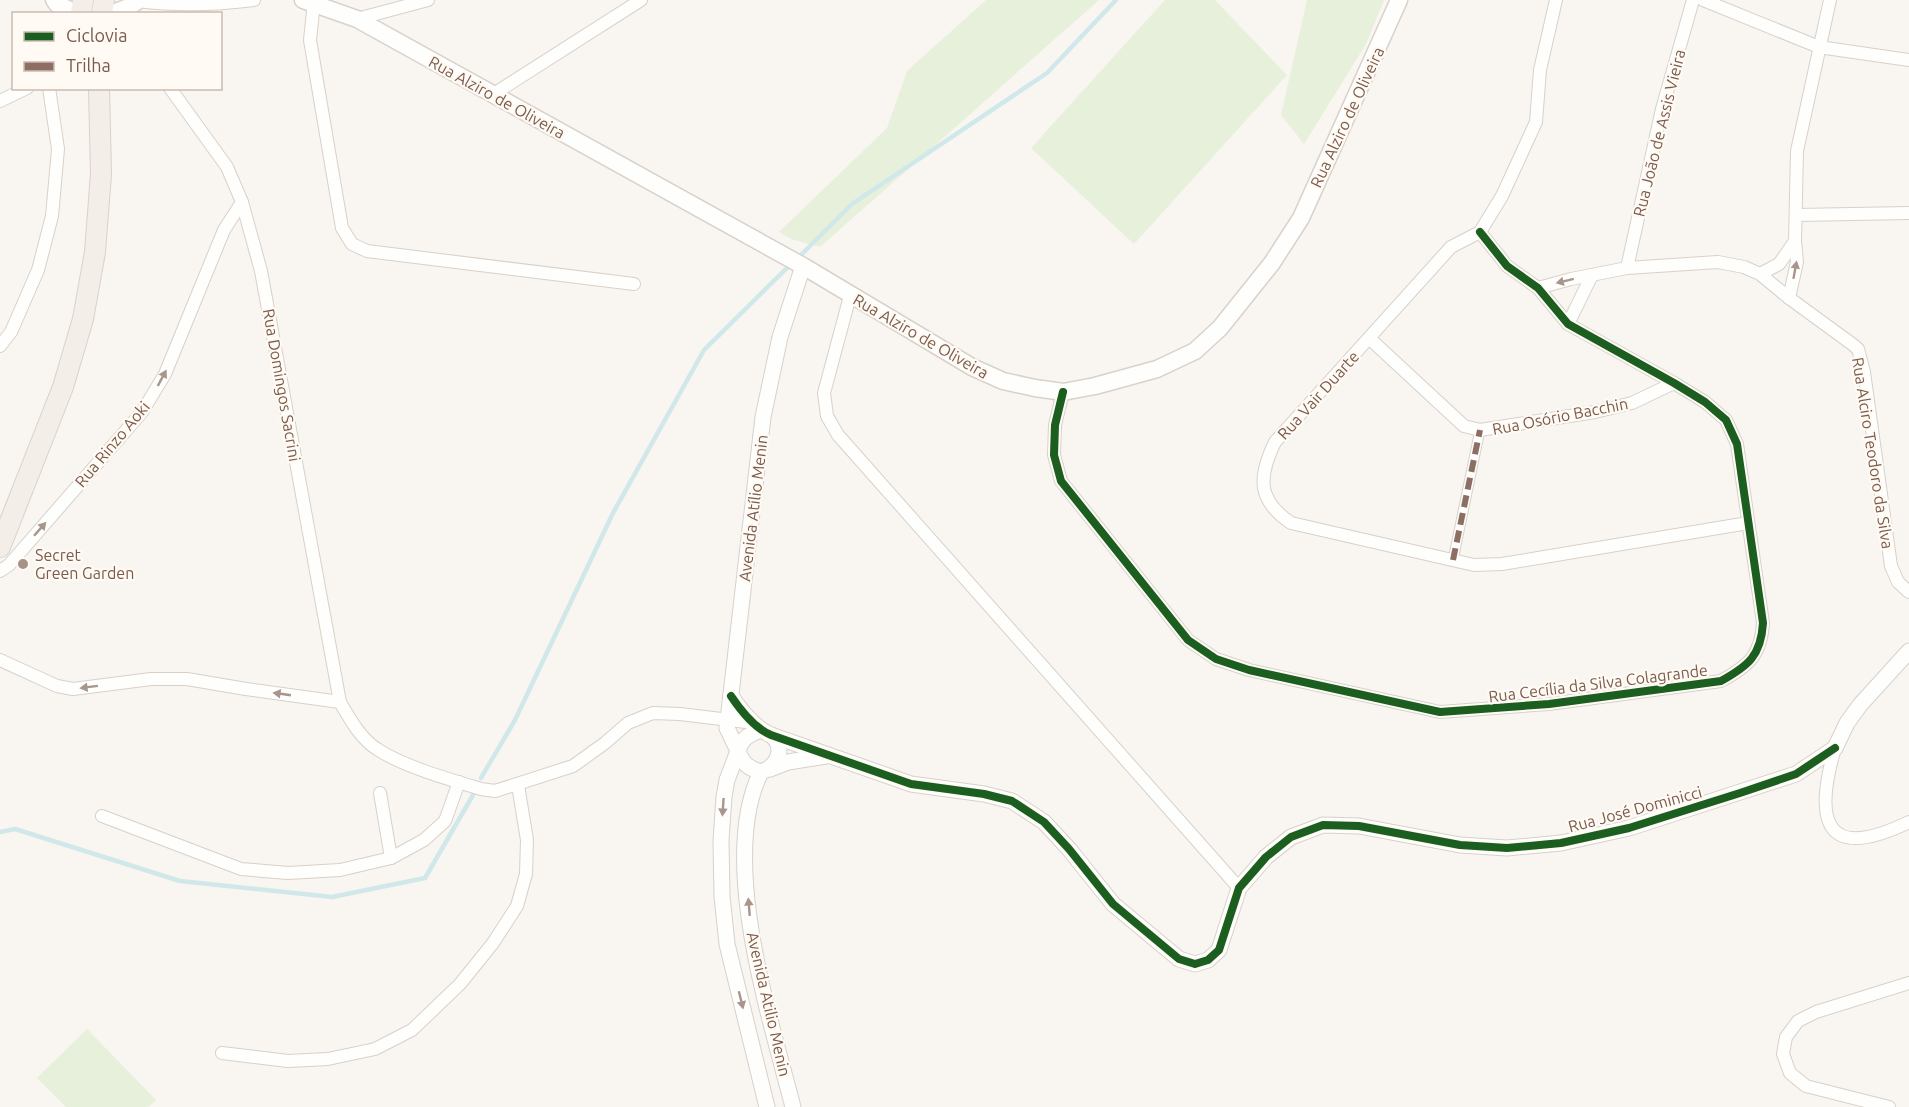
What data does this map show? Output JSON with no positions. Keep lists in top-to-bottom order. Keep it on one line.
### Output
{"streets":{"main road":["Rua Alziro de Oliveira"],"street":["Rua João de Assis Vieira","Rua Domingos Sacrini","Rua Vair Duarte","Rua Osório Bacchin","Rua Rinzo Aoki","Rua Alciro Teodoro da Silva","Avenida Atílio Menin","Rua Cecília da Silva Colagrande","Rua José Dominicci","Avenida Atilio Menin"]},"crossings":[["Rua Alziro de Oliveira","Avenida Atílio Menin"],["Rua Alziro de Oliveira","Rua Cecília da Silva Colagrande"],["Rua João de Assis Vieira","Rua Alciro Teodoro da Silva"],["Rua Domingos Sacrini","Rua Rinzo Aoki"],["Rua Domingos Sacrini","Avenida Atílio Menin"],["Rua Domingos Sacrini","Avenida Atilio Menin"],["Rua Vair Duarte","Rua Osório Bacchin"],["Rua Vair Duarte","Rua Cecília da Silva Colagrande"],["Rua Osório Bacchin","Rua Cecília da Silva Colagrande"],["Rua Alciro Teodoro da Silva","Rua Cecília da Silva Colagrande"],["Avenida Atílio Menin","Avenida Atilio Menin"]],"one_way":["Rua Rinzo Aoki"],"places":["Secret Green Garden"],"legend":["Ciclovia","Trilha"]}
